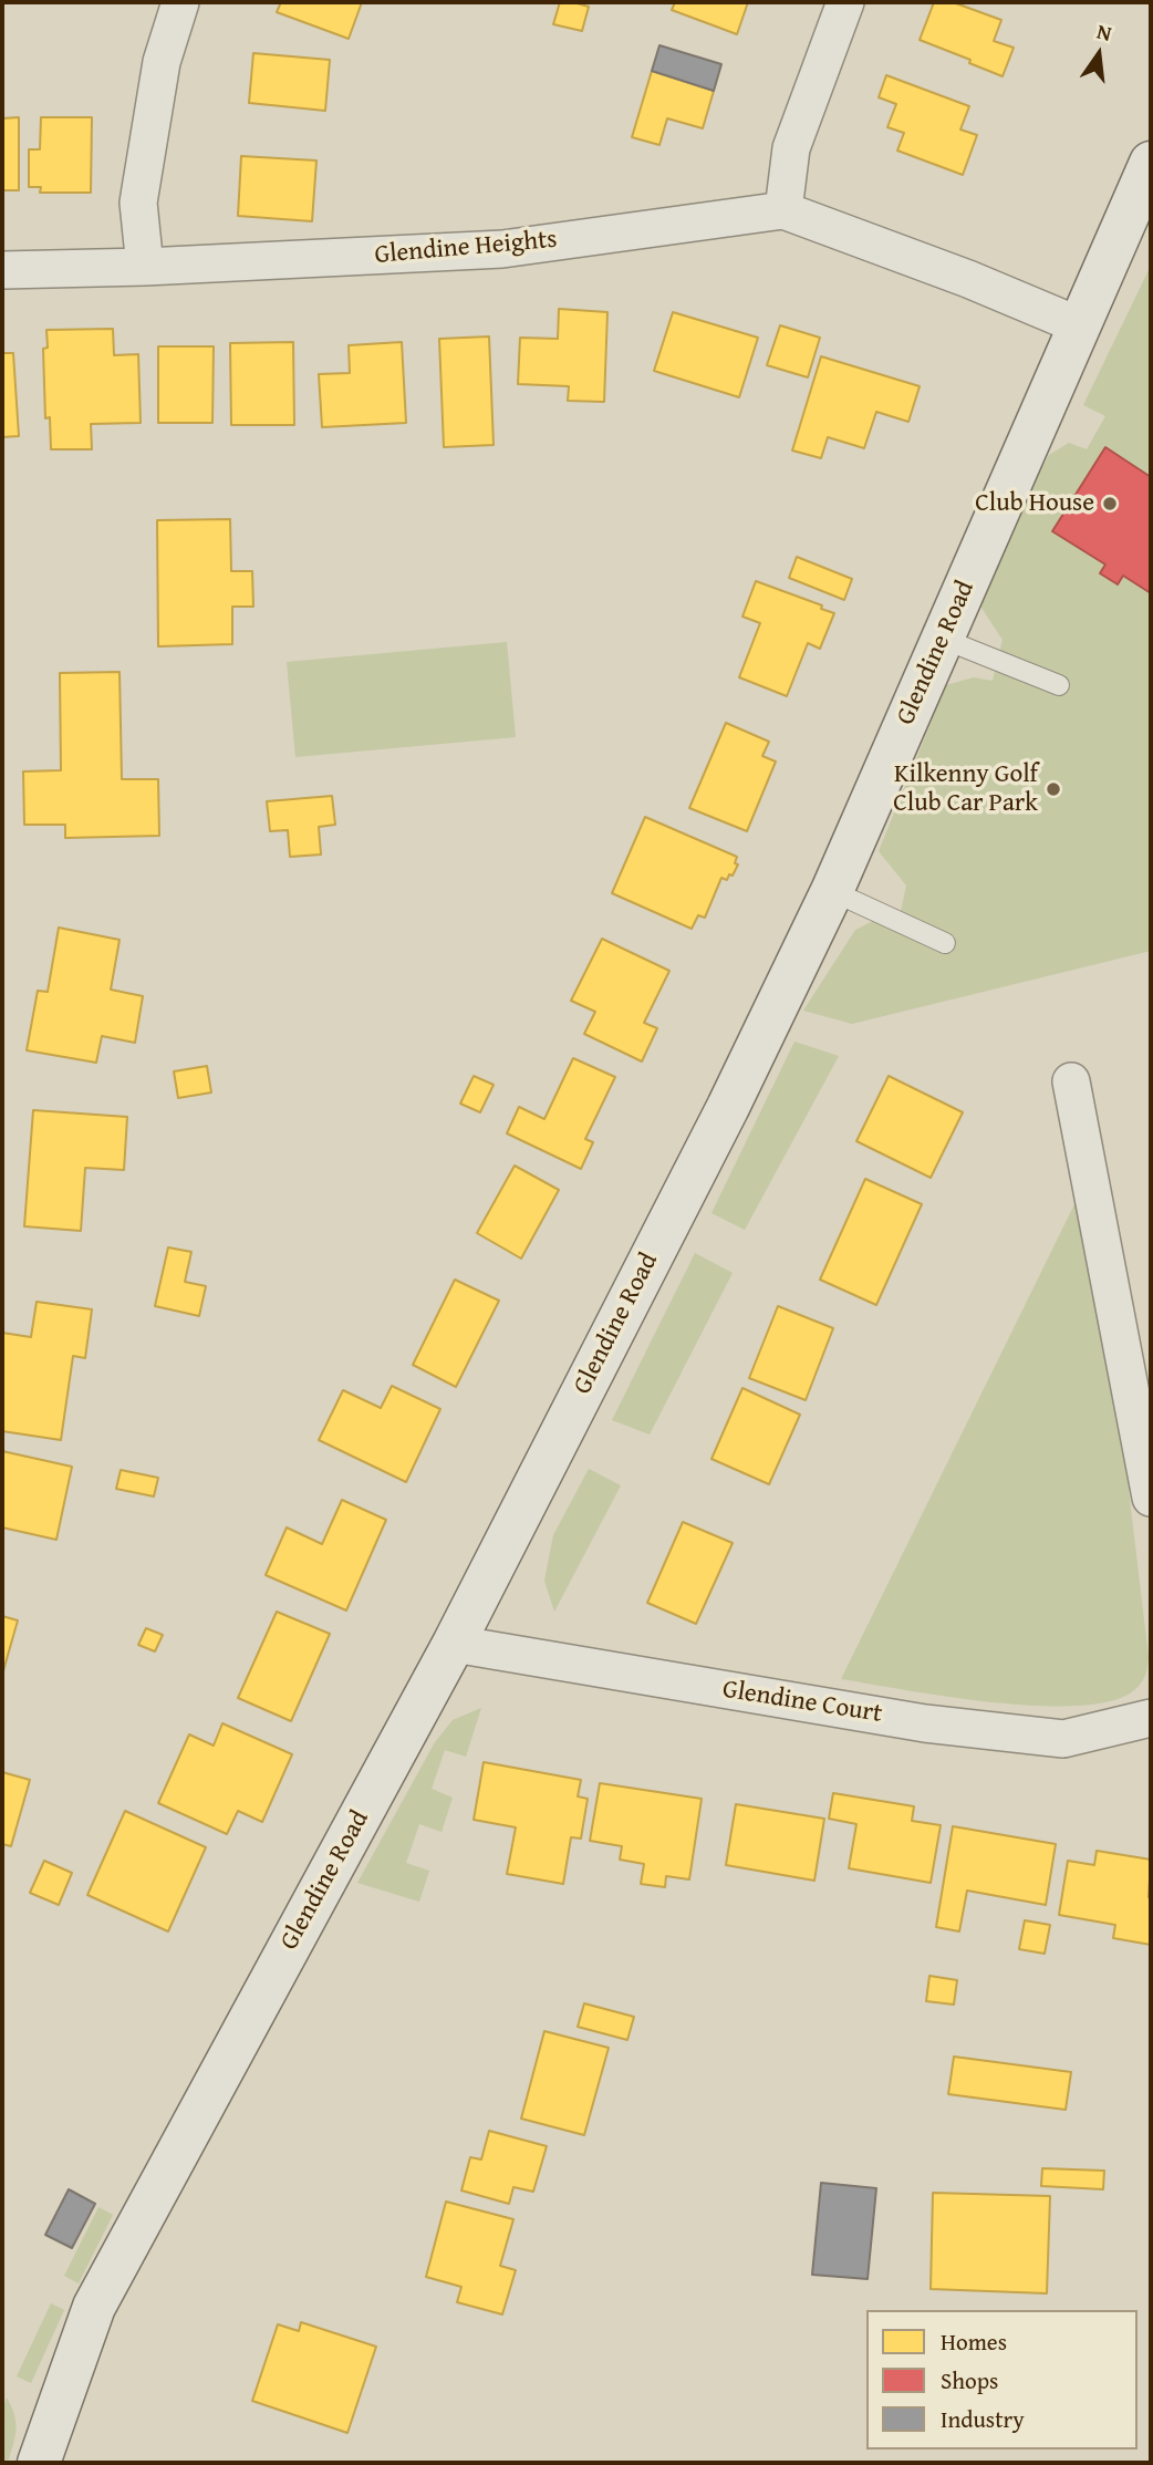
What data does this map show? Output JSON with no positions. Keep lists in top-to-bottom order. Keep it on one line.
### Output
{"streets":{"street":["Glendine Heights","Glendine Road","Glendine Court"]},"crossings":[["Glendine Heights","Glendine Road"],["Glendine Road","Glendine Court"]],"places":["Club House","Kilkenny Golf Club Car Park"],"legend":["Homes","Shops","Industry"],"north":"top"}
